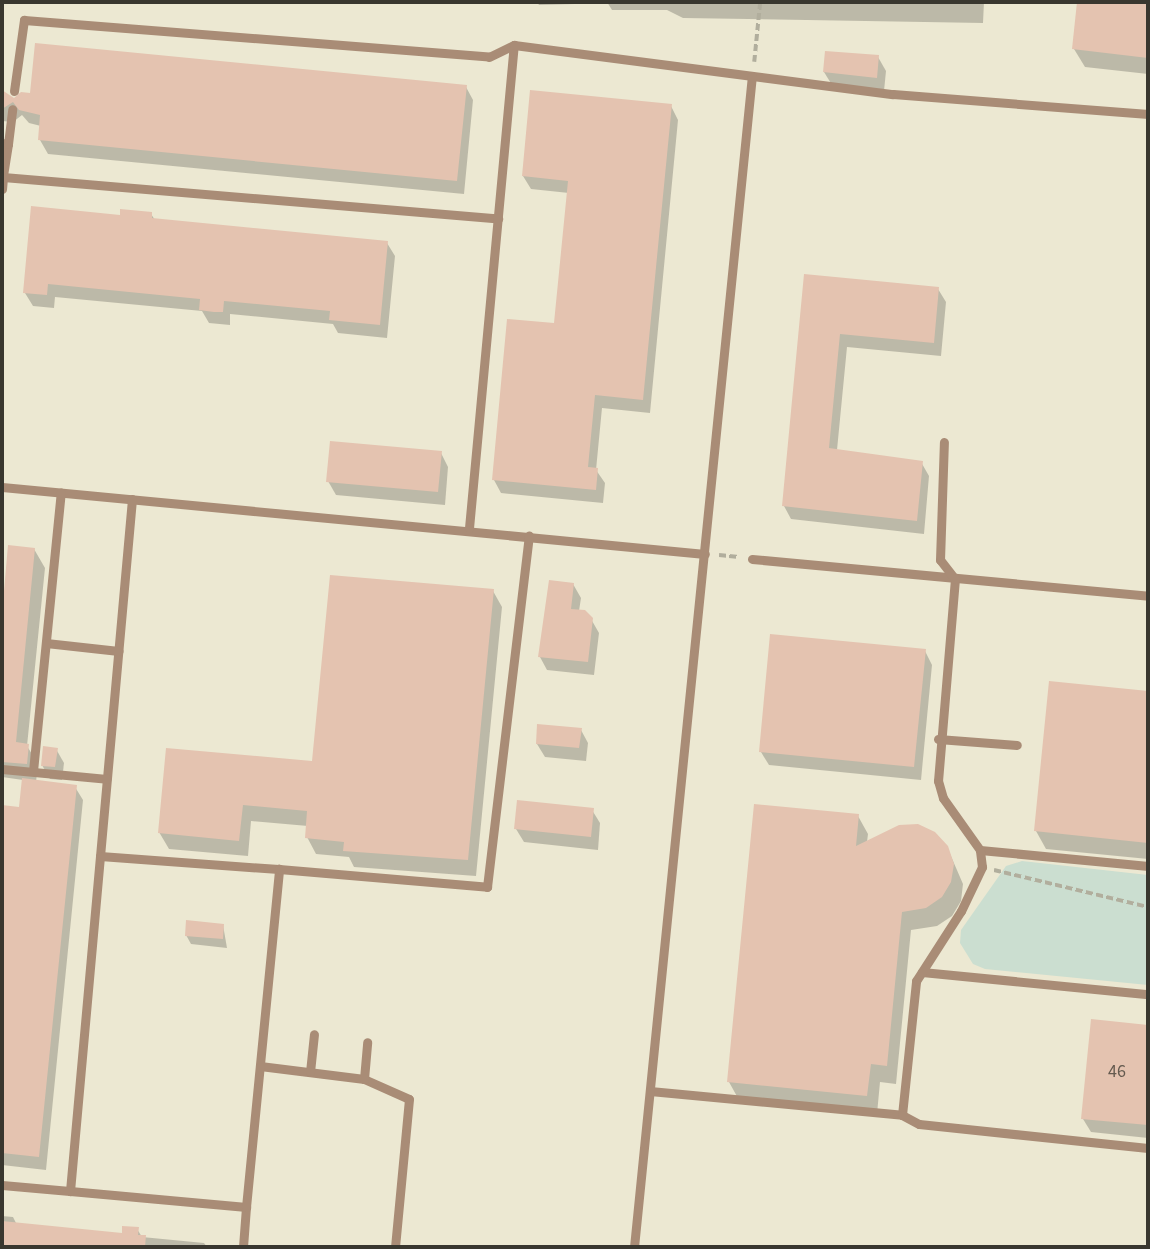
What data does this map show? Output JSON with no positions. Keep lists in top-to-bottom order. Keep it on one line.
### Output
{"house_numbers":["46"]}
